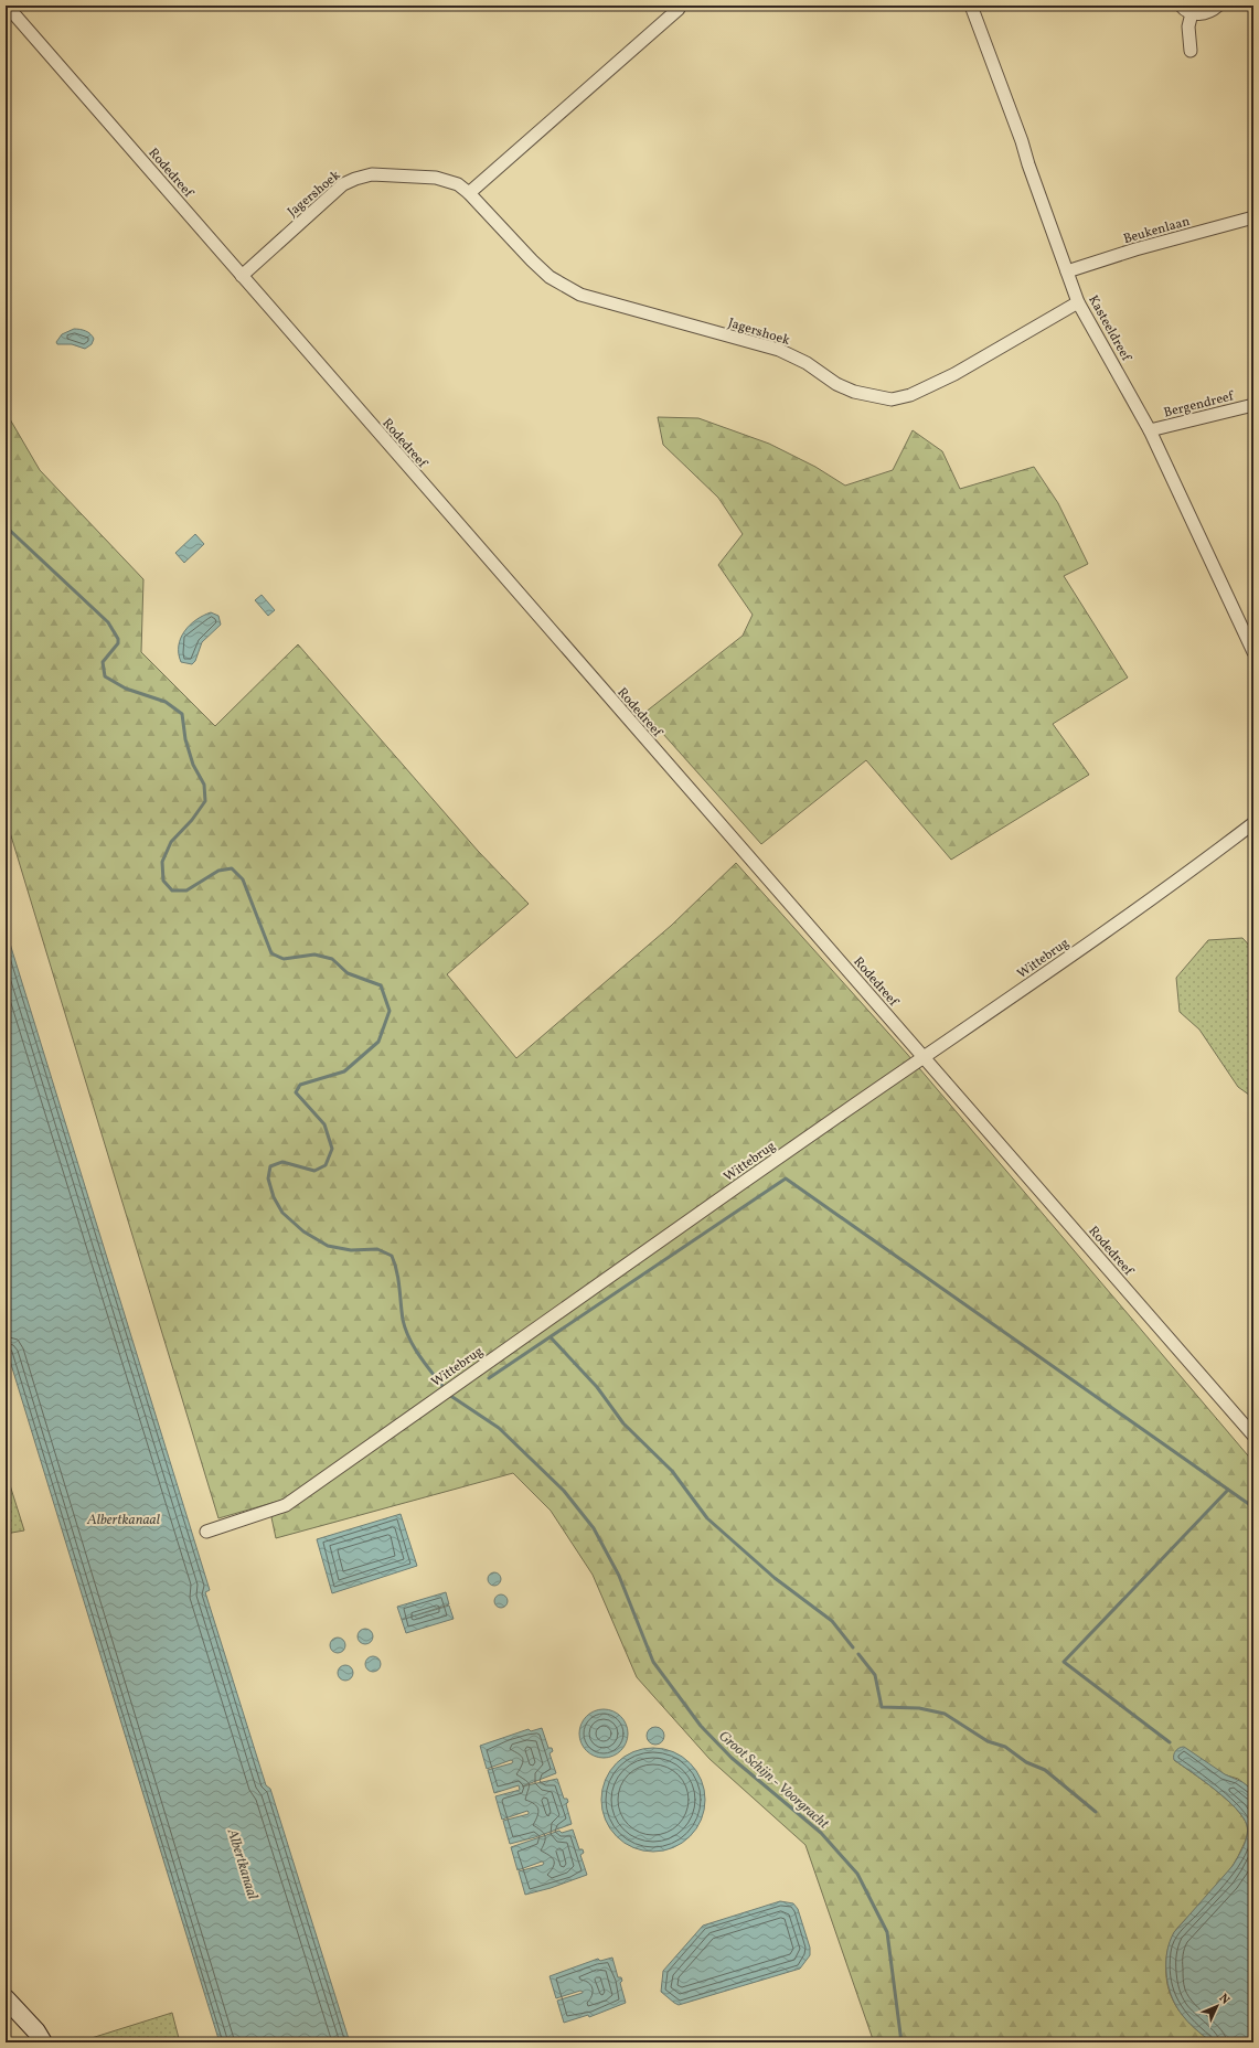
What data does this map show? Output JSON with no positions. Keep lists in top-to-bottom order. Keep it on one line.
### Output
{"streets":{"street":["Rodedreef","Jagershoek","Beukenlaan","Kasteeldreef","Bergendreef","Wittebrug"]},"crossings":[["Rodedreef","Jagershoek"],["Rodedreef","Wittebrug"],["Jagershoek","Kasteeldreef"],["Beukenlaan","Kasteeldreef"],["Kasteeldreef","Bergendreef"]],"water":["Albertkanaal","Groot Schijn - Voorgracht"],"north":"top right"}
